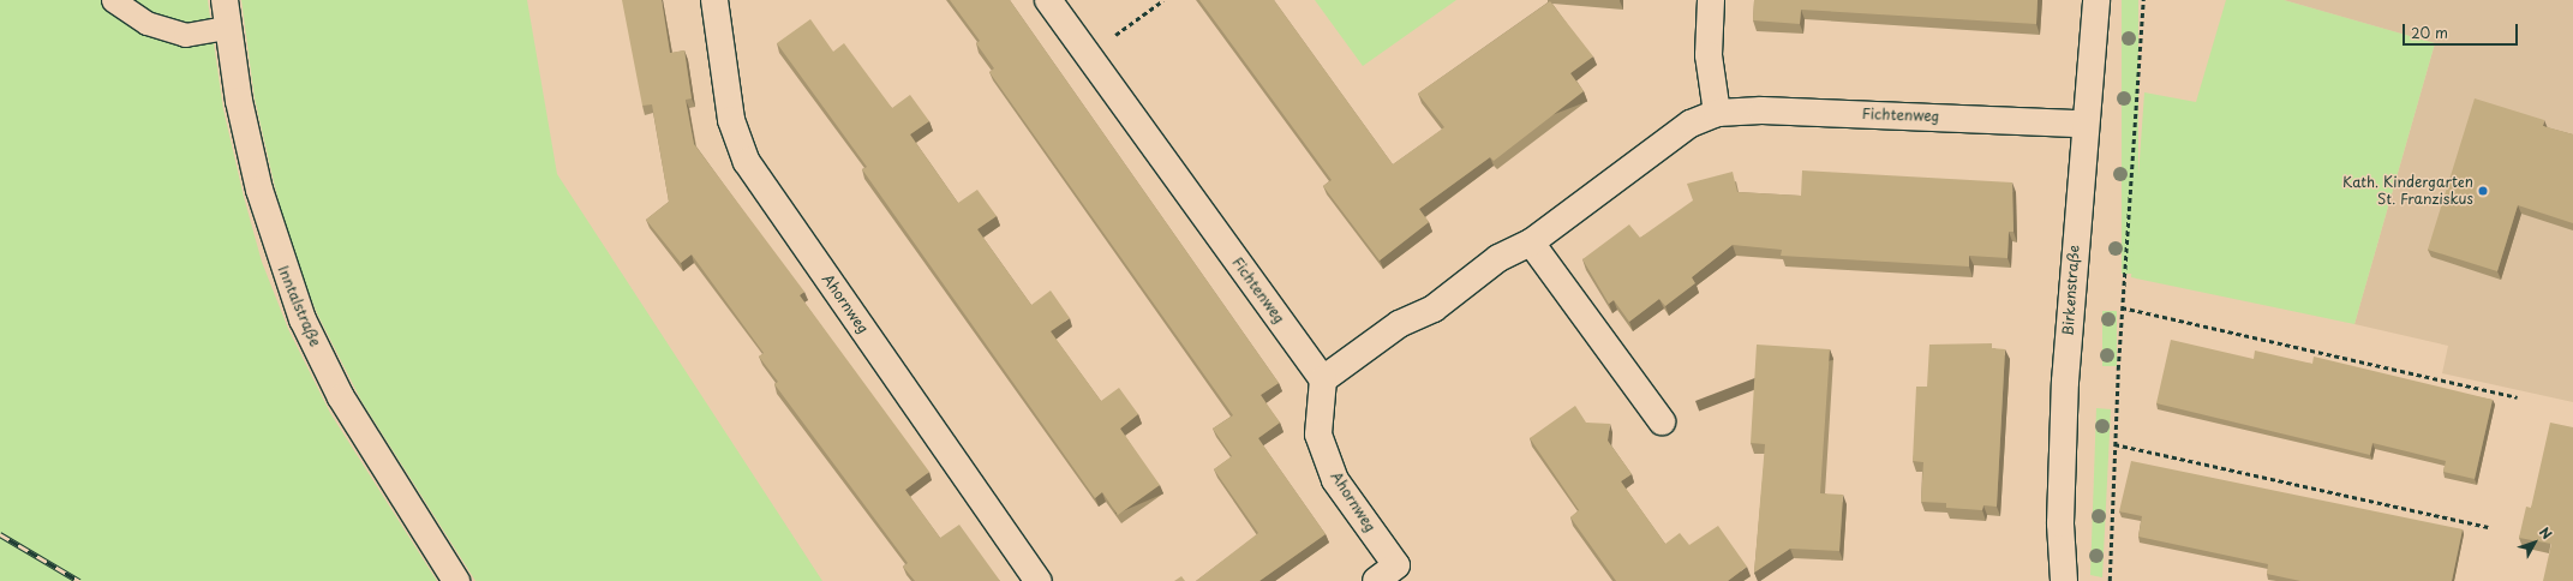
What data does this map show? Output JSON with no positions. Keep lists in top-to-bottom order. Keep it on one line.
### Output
{"streets":{"street":["Fichtenweg","Birkenstraße","Ahornweg","Inntalstraße"]},"crossings":[["Fichtenweg","Birkenstraße"],["Fichtenweg","Ahornweg"]],"places":["Kath. Kindergarten St. Franziskus"],"scale_bar":"20 m","north":"top right"}
